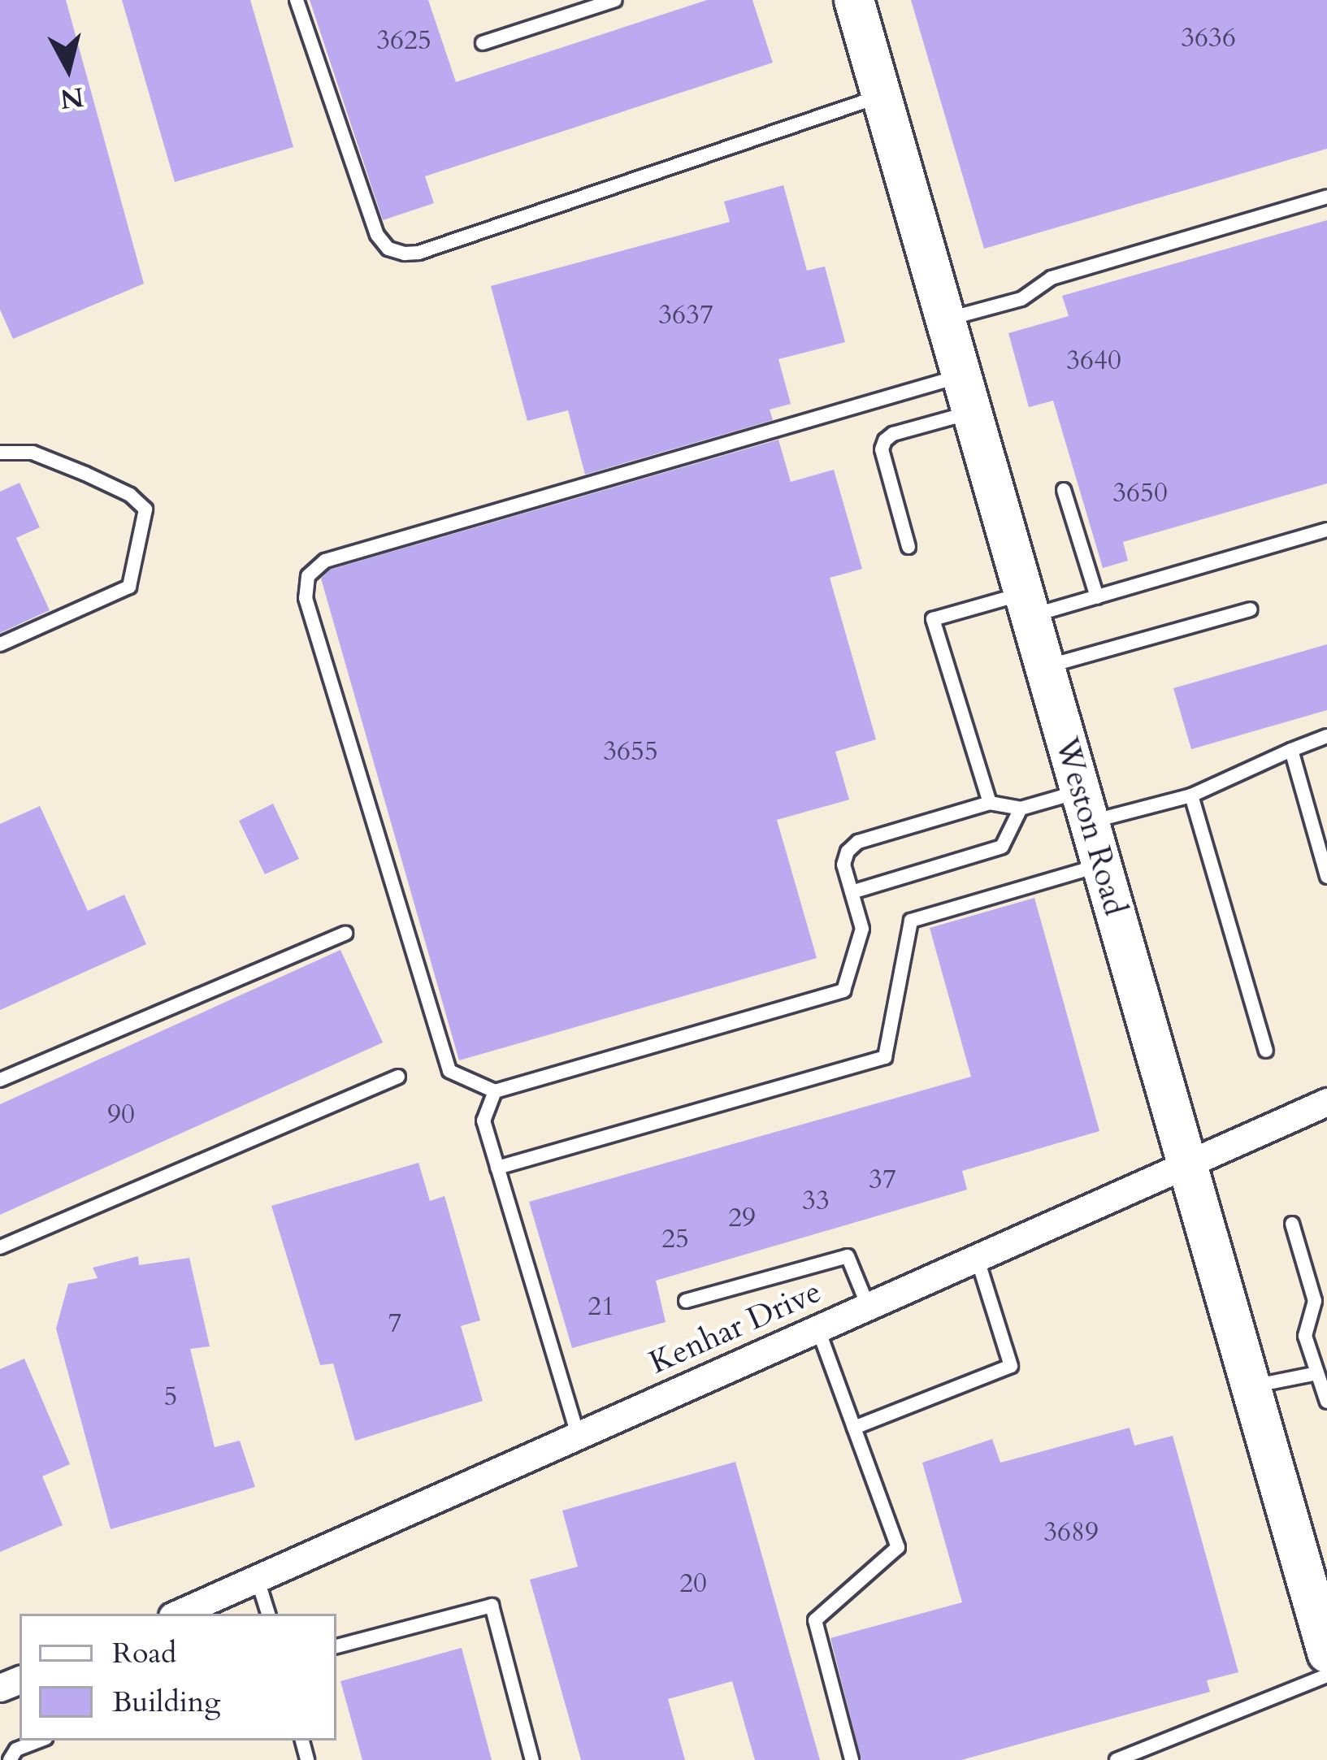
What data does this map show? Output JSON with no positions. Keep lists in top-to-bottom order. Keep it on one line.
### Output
{"streets":{"main road":["Weston Road"],"street":["Kenhar Drive"]},"crossings":[["Weston Road","Kenhar Drive"]],"house_numbers":["3636","3625","3637","3640","3650","3655","90","37","33","29","25","21","7","5","3689","20"],"legend":["Road","Building"],"north":"bottom"}
